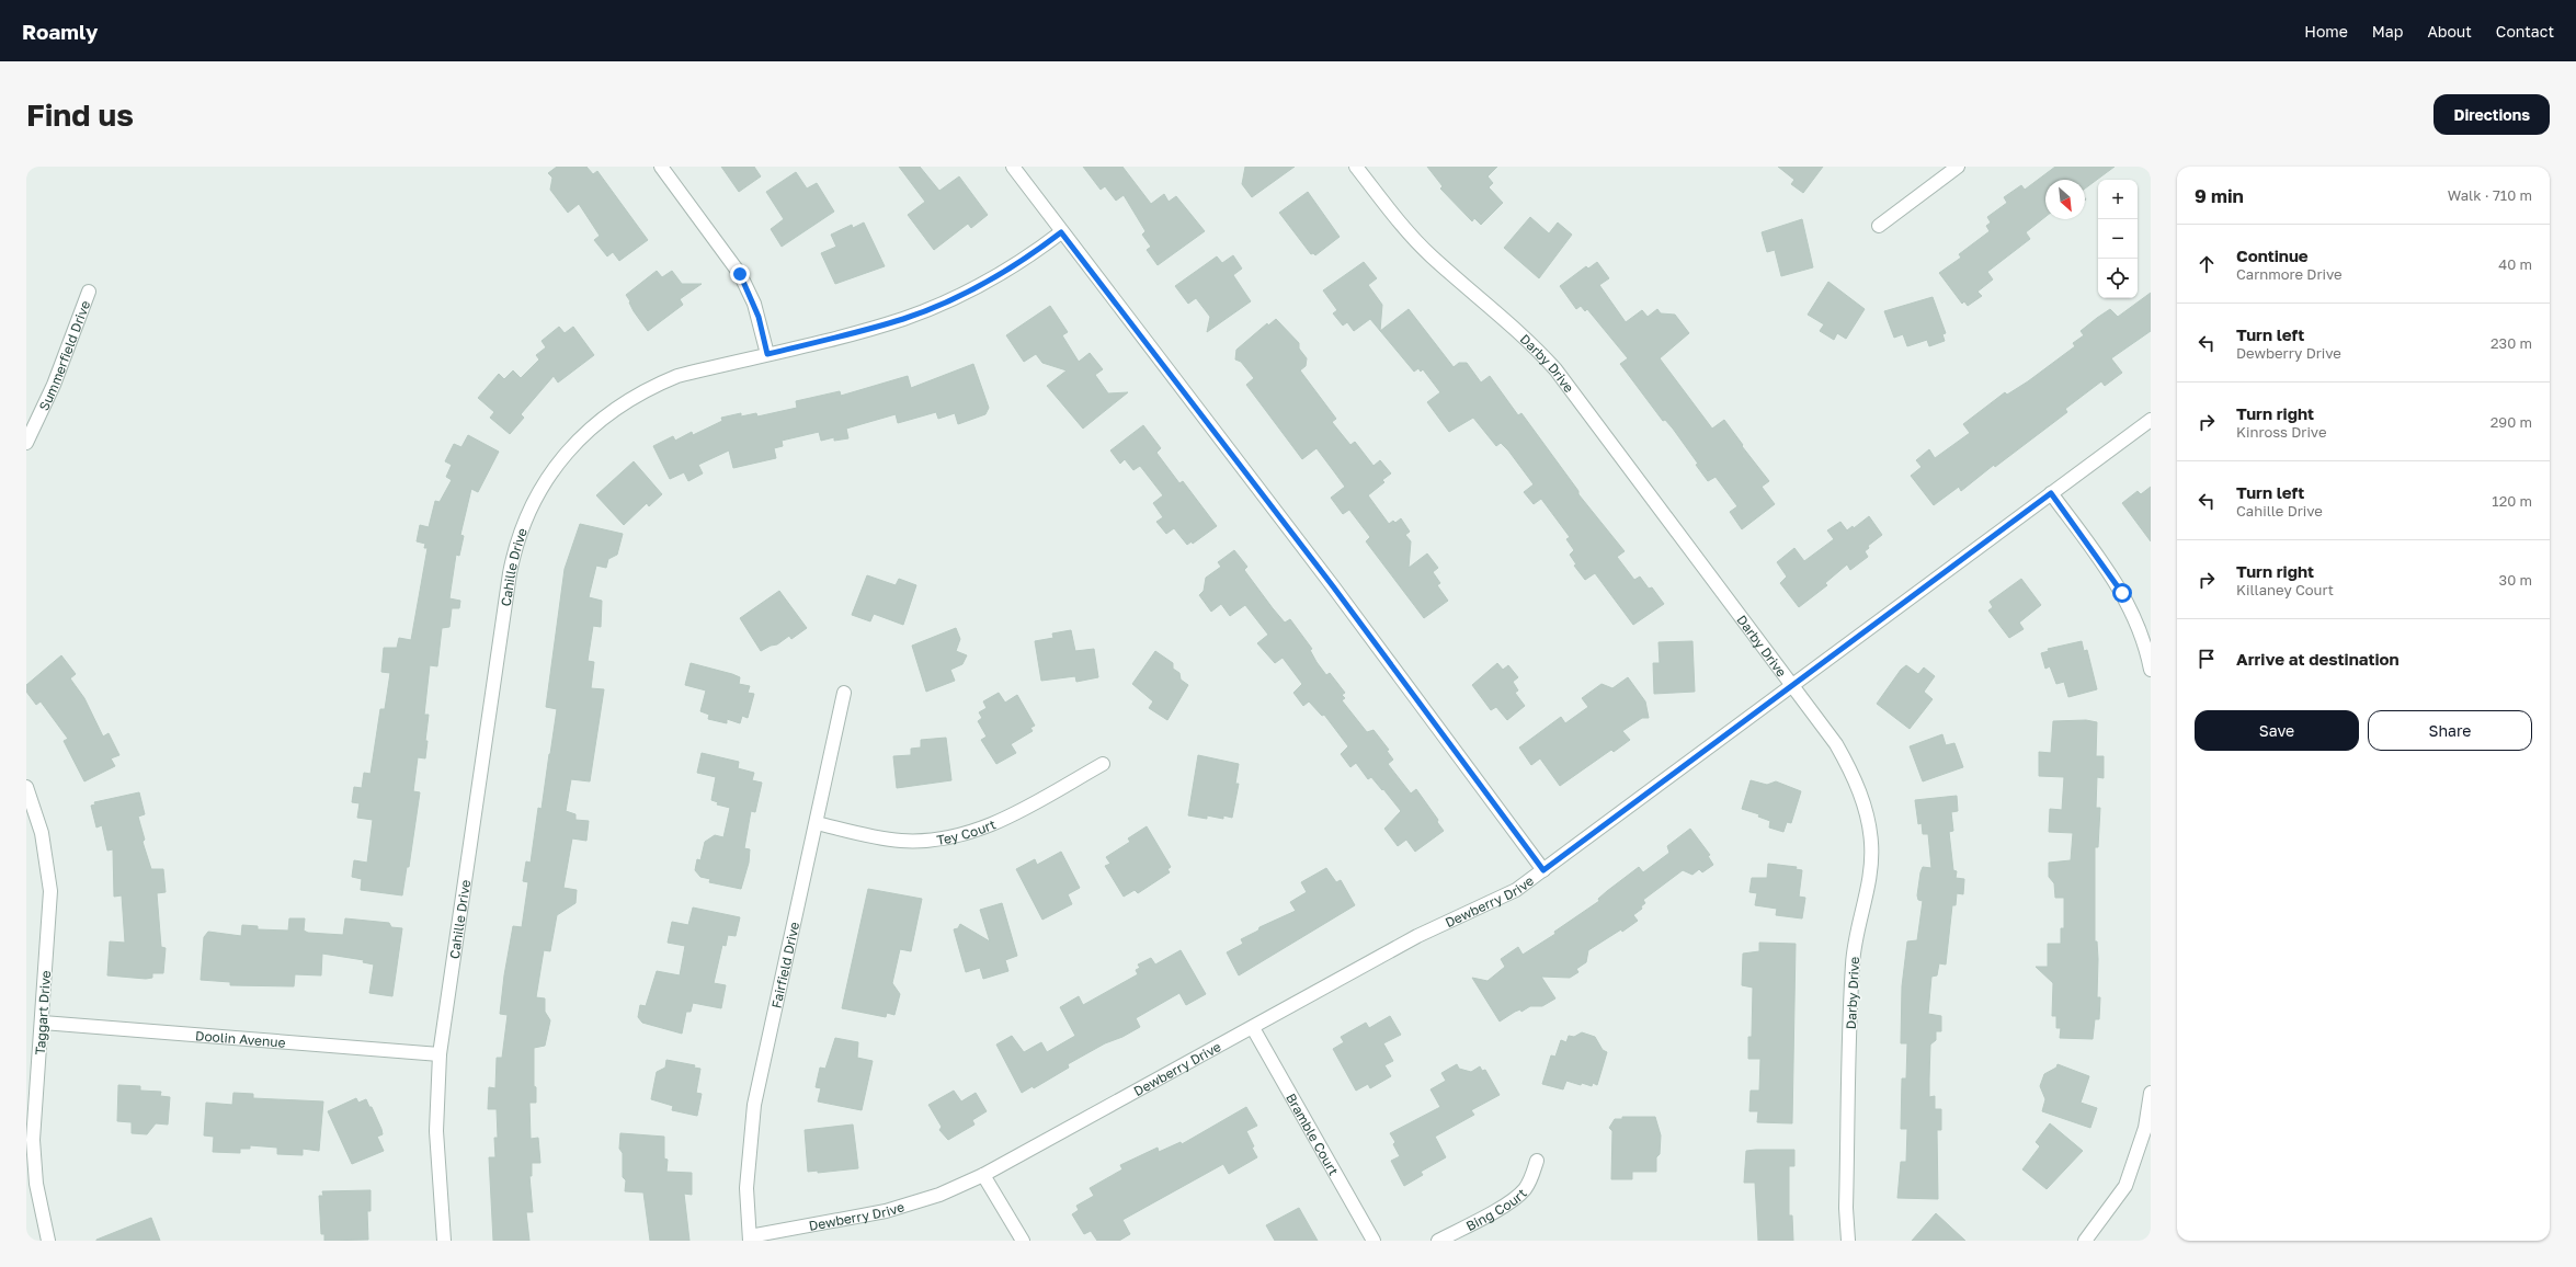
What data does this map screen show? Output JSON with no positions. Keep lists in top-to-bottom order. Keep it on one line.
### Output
{"streets":{"street":["Summerfield Drive","Darby Drive","Cahille Drive","Tey Court","Dewberry Drive","Fairfield Drive","Taggart Drive","Doolin Avenue","Bramble Court","Bing Court"]},"crossings":[["Darby Drive","Dewberry Drive"],["Cahille Drive","Doolin Avenue"],["Tey Court","Fairfield Drive"],["Dewberry Drive","Fairfield Drive"],["Dewberry Drive","Bramble Court"],["Taggart Drive","Doolin Avenue"]],"north":"bottom right","page":{"header":"Roamly","nav":["Home","Map","About","Contact"],"buttons":["Directions",["Save","Share"]],"title":"Find us","heading":["9 min","Walk · 710 m"],"map_buttons":["+","−"],"list":[["Continue","Carnmore Drive","40 m"],["Turn left","Dewberry Drive","230 m"],["Turn right","Kinross Drive","290 m"],["Turn left","Cahille Drive","120 m"],["Turn right","Killaney Court","30 m"],"Arrive at destination"]}}
